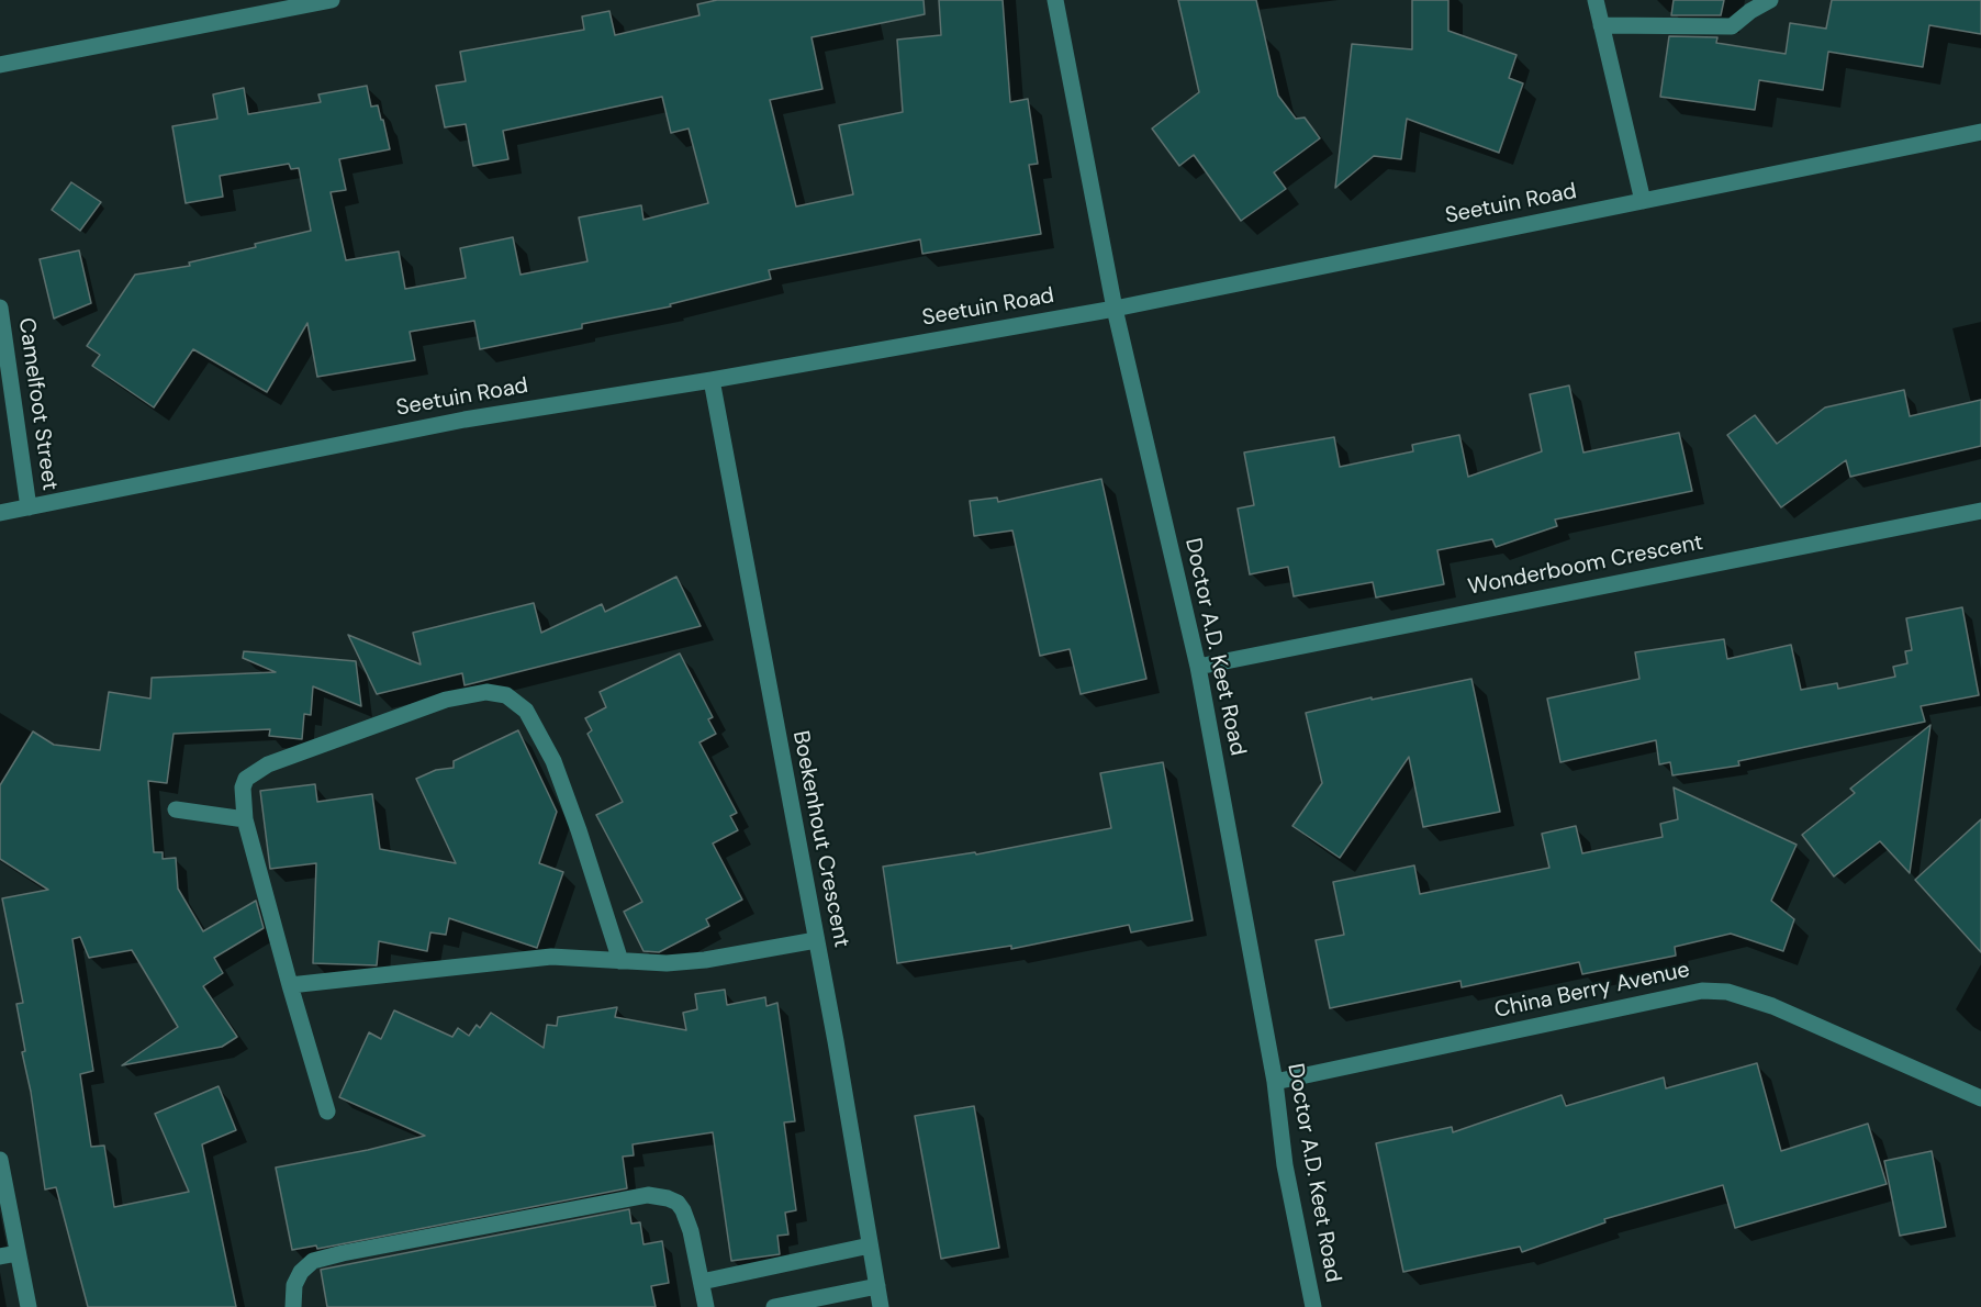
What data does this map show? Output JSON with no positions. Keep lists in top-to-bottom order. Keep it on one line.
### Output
{"streets":{"street":["Seetuin Road","Camelfoot Street","Wonderboom Crescent","Doctor A.D. Keet Road","Boekenhout Crescent","China Berry Avenue"]},"crossings":[["Seetuin Road","Camelfoot Street"],["Seetuin Road","Doctor A.D. Keet Road"],["Seetuin Road","Boekenhout Crescent"],["Wonderboom Crescent","Doctor A.D. Keet Road"],["Doctor A.D. Keet Road","China Berry Avenue"]]}
